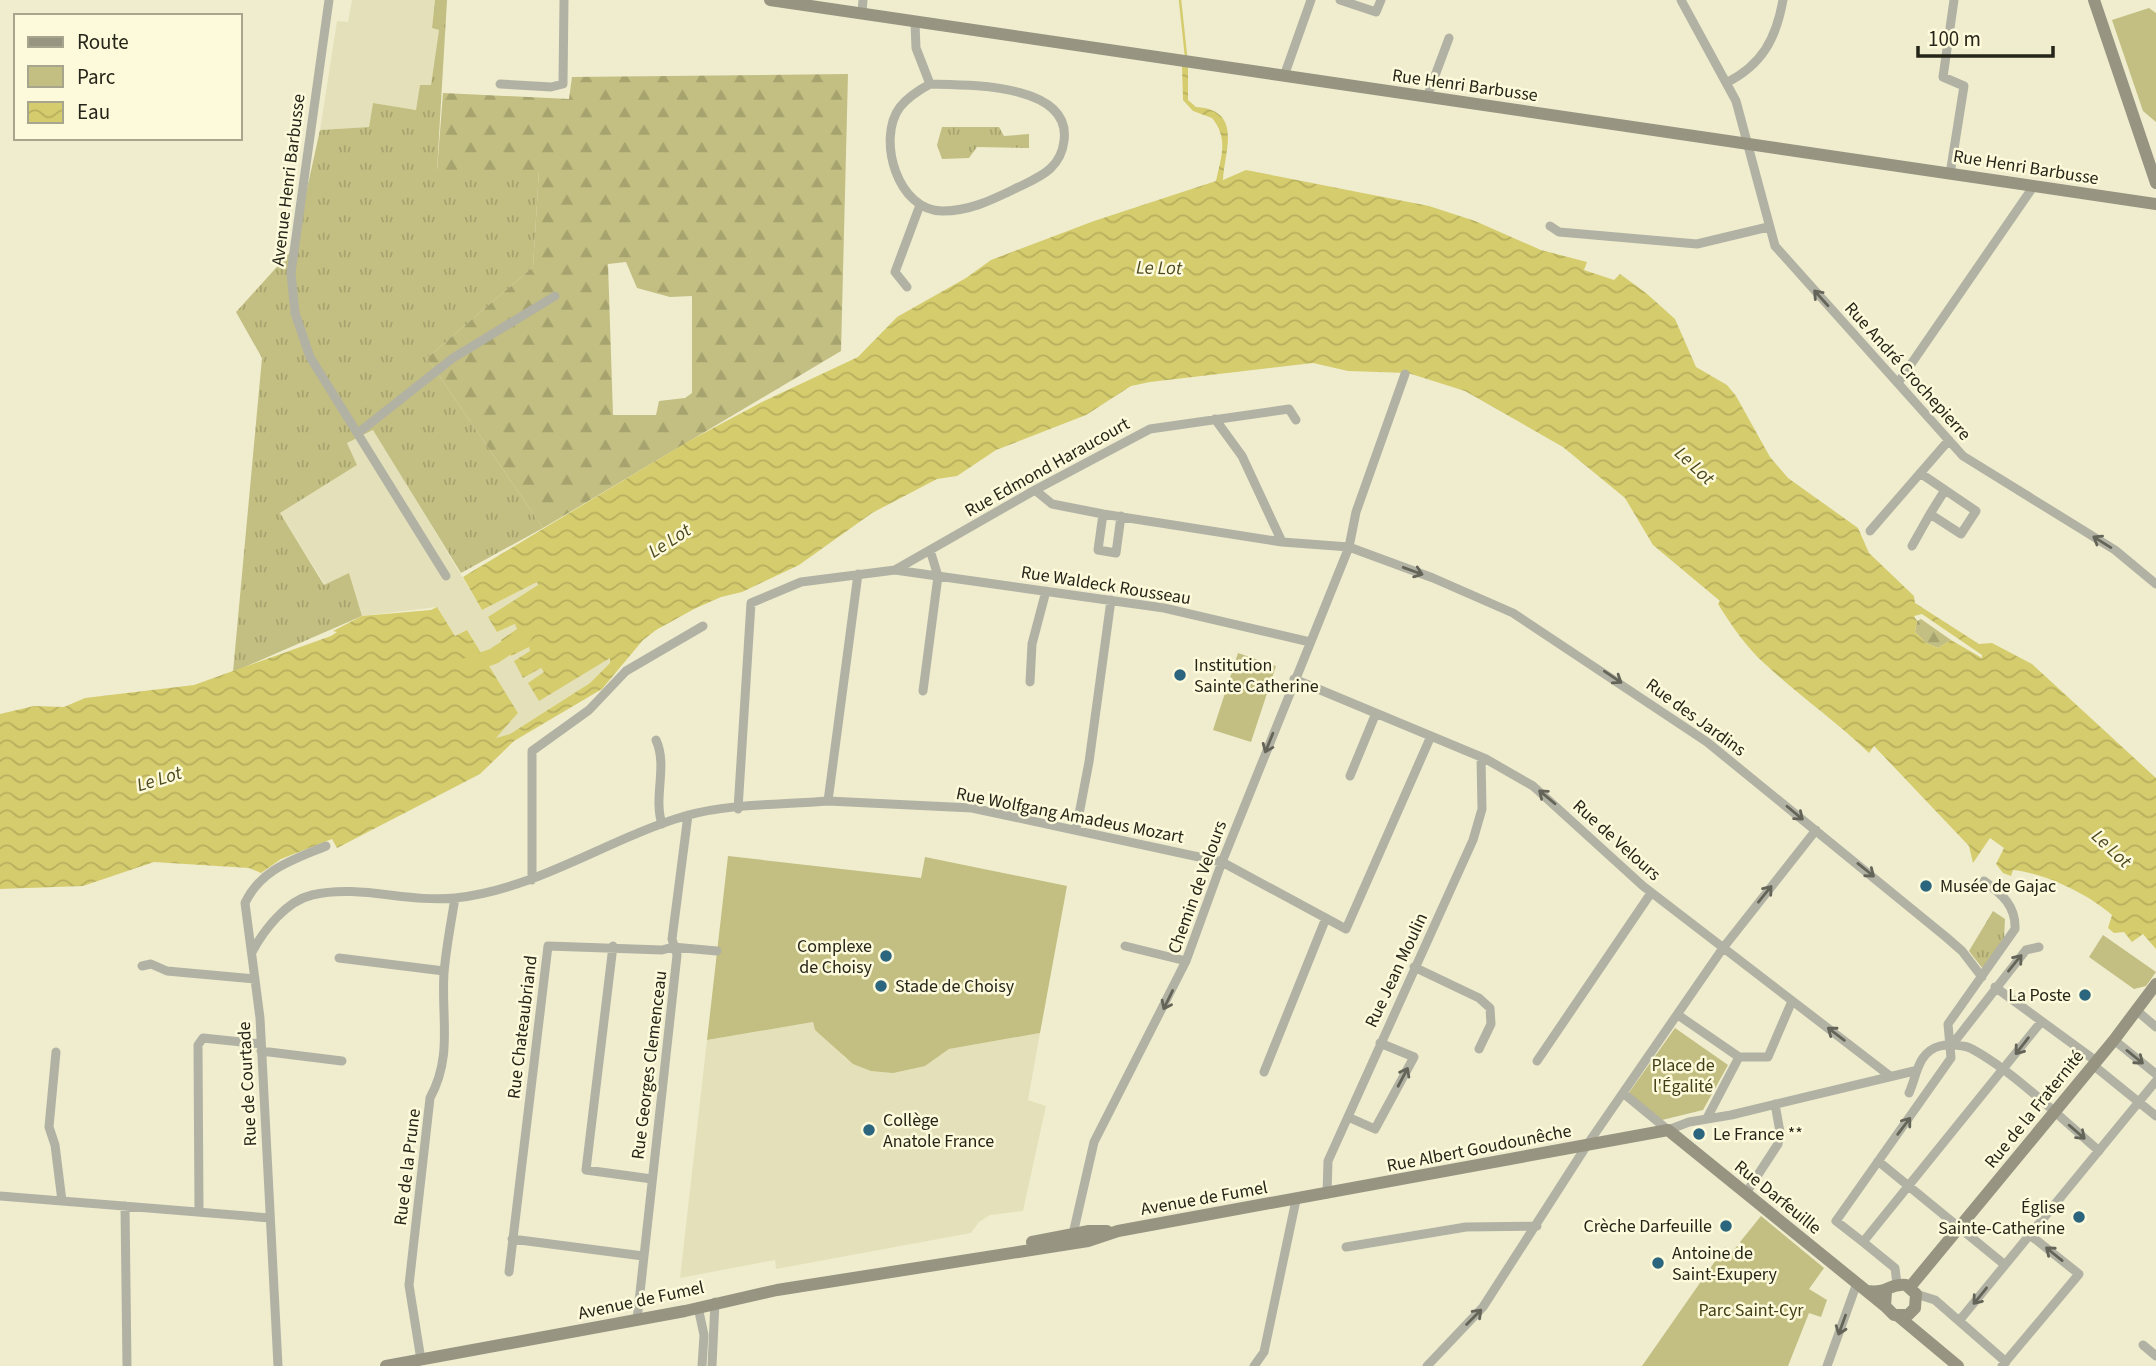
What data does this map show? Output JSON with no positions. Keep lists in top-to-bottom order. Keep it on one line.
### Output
{"streets":{"main road":["Rue Henri Barbusse","Rue de la Fraternité","Rue Albert Goudounêche","Rue Darfeuille","Avenue de Fumel"],"street":["Avenue Henri Barbusse","Rue André Crochepierre","Rue Edmond Haraucourt","Rue Waldeck Rousseau","Rue des Jardins","Rue Wolfgang Amadeus Mozart","Rue de Velours","Chemin de Velours","Rue Jean Moulin","Rue Chateaubriand","Rue Georges Clemenceau","Rue de Courtade","Rue de la Prune"]},"crossings":[["Rue Henri Barbusse","Rue André Crochepierre"],["Rue Edmond Haraucourt","Rue Waldeck Rousseau"],["Rue Edmond Haraucourt","Rue des Jardins"],["Rue Edmond Haraucourt","Rue Wolfgang Amadeus Mozart"],["Rue Waldeck Rousseau","Chemin de Velours"],["Rue des Jardins","Chemin de Velours"],["Rue Wolfgang Amadeus Mozart","Rue de Velours"],["Rue Wolfgang Amadeus Mozart","Chemin de Velours"],["Rue Wolfgang Amadeus Mozart","Rue Georges Clemenceau"],["Rue Wolfgang Amadeus Mozart","Rue de Courtade"],["Rue Wolfgang Amadeus Mozart","Rue de la Prune"],["Rue de Velours","Chemin de Velours"],["Rue de Velours","Rue Jean Moulin"],["Chemin de Velours","Avenue de Fumel"],["Rue Jean Moulin","Rue Albert Goudounêche"],["Rue Chateaubriand","Rue Georges Clemenceau"],["Rue Georges Clemenceau","Avenue de Fumel"],["Rue Albert Goudounêche","Rue Darfeuille"],["Rue Albert Goudounêche","Avenue de Fumel"],["Rue de la Prune","Avenue de Fumel"]],"one_way":["Rue André Crochepierre","Rue des Jardins","Rue de Velours","Chemin de Velours"],"water":["Le Lot"],"parks":["Place de l'Égalité","Parc Saint-Cyr"],"places":["Institution Sainte Catherine","Musée de Gajac","Complexe de Choisy","Stade de Choisy","La Poste","Collège Anatole France","Le France **","Église Sainte-Catherine","Crèche Darfeuille","Antoine de Saint-Exupery"],"legend":["Route","Parc","Eau"],"scale_bar":"100 m"}
